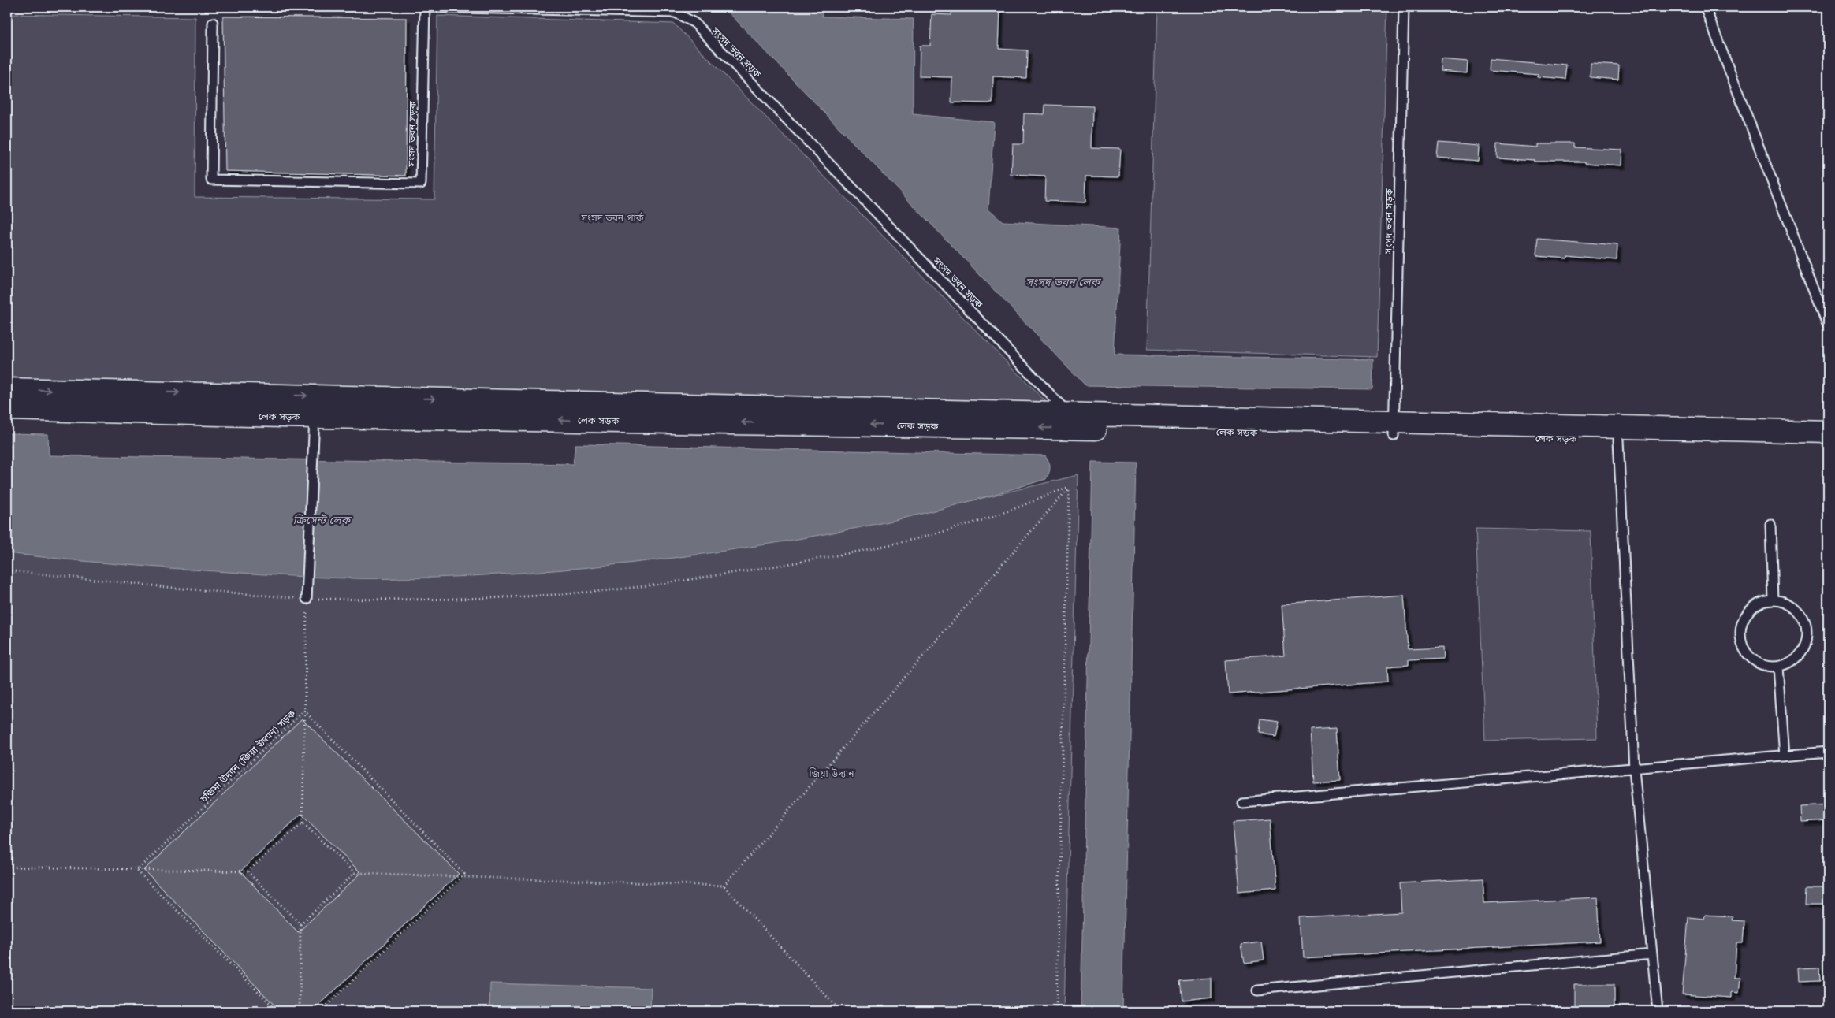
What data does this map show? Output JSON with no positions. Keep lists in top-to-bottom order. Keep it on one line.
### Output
{"streets":{"main road":["লেক সড়ক"],"lane":["সংসদ ভবন সড়ক"],"path":["চন্দ্রিমা উদ্যান (জিয়া উদ্যান) সড়ক"]},"crossings":[["সংসদ ভবন সড়ক","লেক সড়ক"]],"water":["সংসদ ভবন লেক","ক্রিসেন্ট লেক"],"parks":["সংসদ ভবন পার্ক","জিয়া উদ্যান"]}
